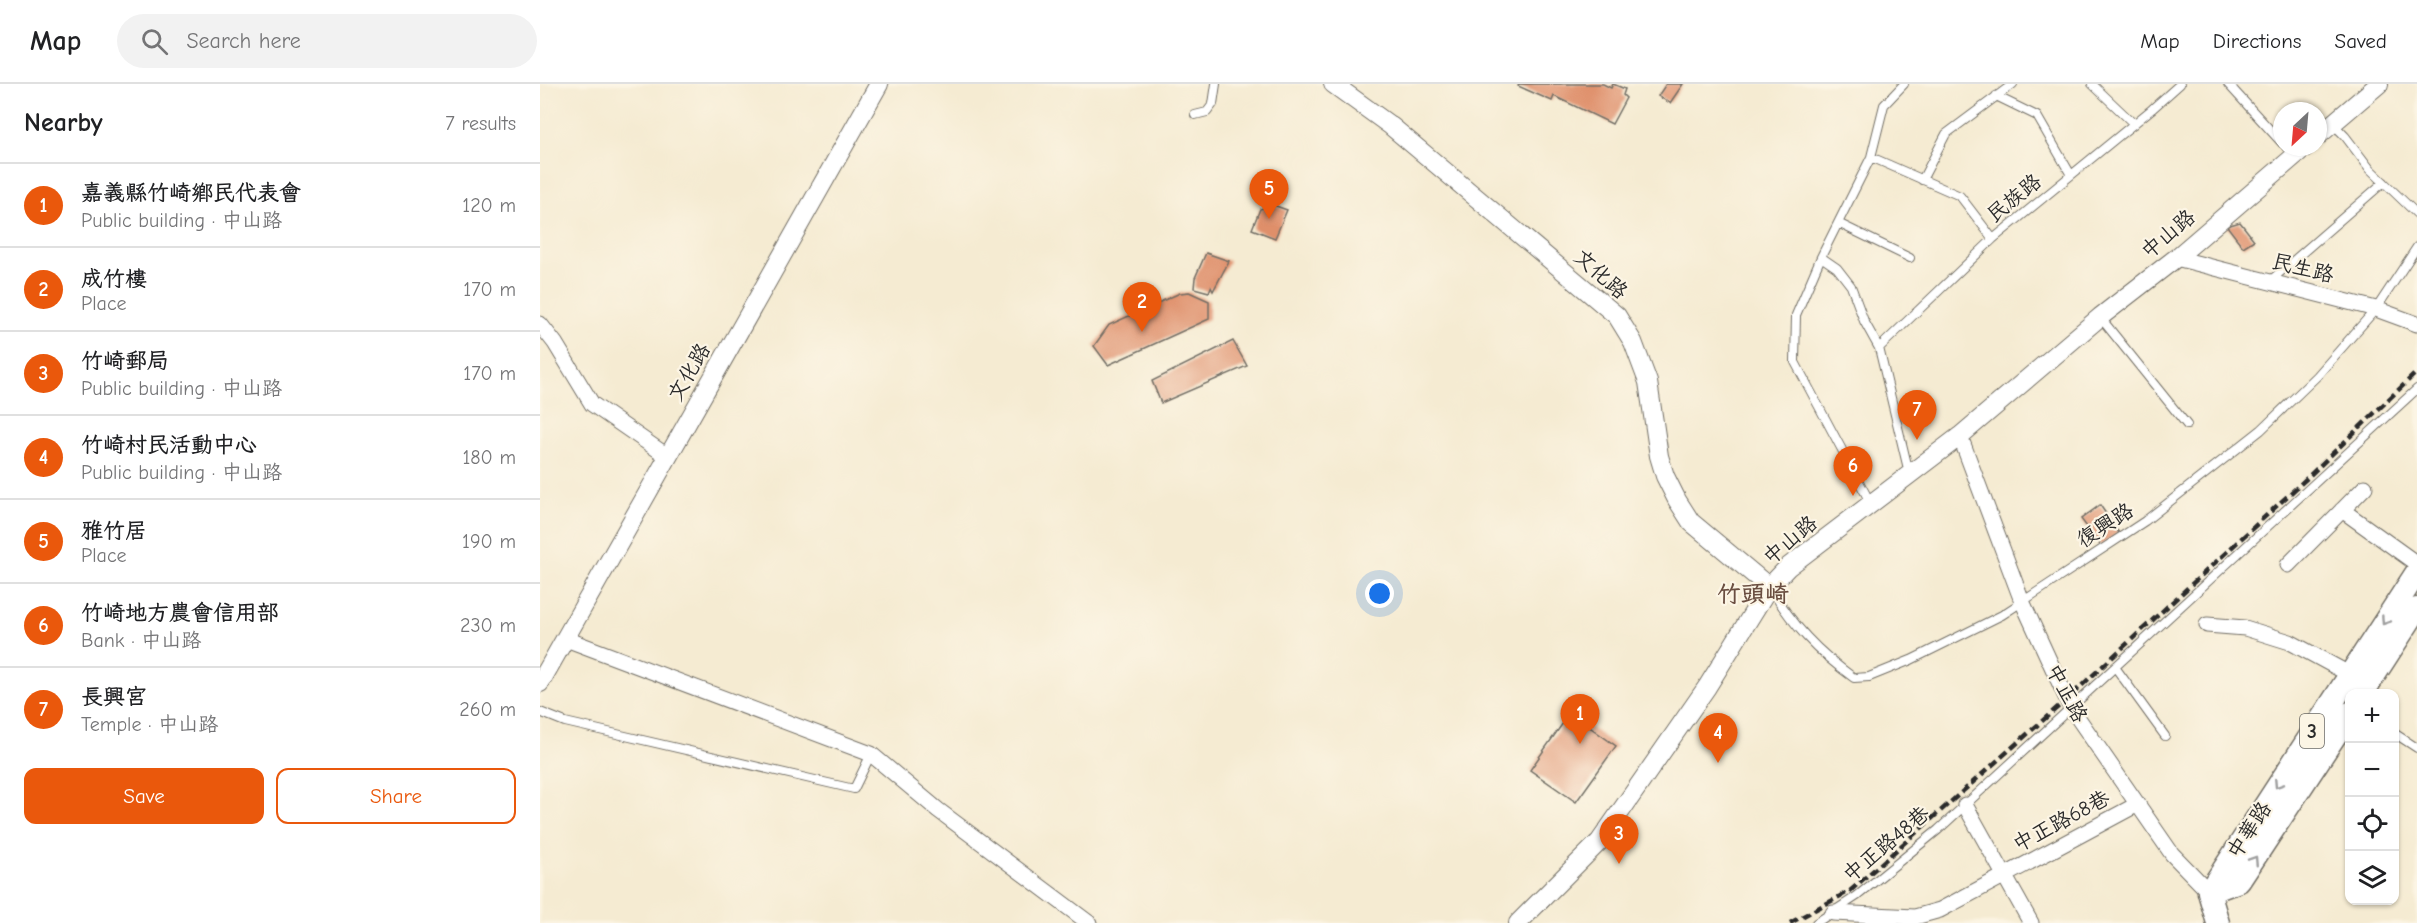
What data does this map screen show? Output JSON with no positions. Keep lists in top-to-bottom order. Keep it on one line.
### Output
{"streets":{"main road":["中正路","3","中華路"],"street":["中山路","民生路","文化路","中正路68巷"],"lane":["民族路","復興路","中正路48巷"]},"crossings":[["中山路","民生路"],["中山路","文化路"],["中山路","復興路"],["中山路","中正路"],["民生路","復興路"],["文化路","復興路"],["復興路","中正路"],["中正路","中正路68巷"],["中正路","中華路"],["中正路","中正路48巷"],["中正路68巷","中正路48巷"]],"districts":["竹頭崎"],"north":"bottom left","page":{"header":"Map","search":"Search here","nav":["Map","Directions","Saved"],"heading":["Nearby","7 results"],"list":[{"mark":"1","name":"嘉義縣竹崎鄉民代表會","note":"Public building · 中山路","value":"120 m"},{"mark":"2","name":"成竹樓","note":"Place","value":"170 m"},{"mark":"3","name":"竹崎郵局","note":"Public building · 中山路","value":"170 m"},{"mark":"4","name":"竹崎村民活動中心","note":"Public building · 中山路","value":"180 m"},{"mark":"5","name":"雅竹居","note":"Place","value":"190 m"},{"mark":"6","name":"竹崎地方農會信用部","note":"Bank · 中山路","value":"230 m"},{"mark":"7","name":"長興宮","note":"Temple · 中山路","value":"260 m"}],"pins":["5","2","7","6","1","4","3"],"map_buttons":["+","−"],"buttons":["Save","Share"]}}
